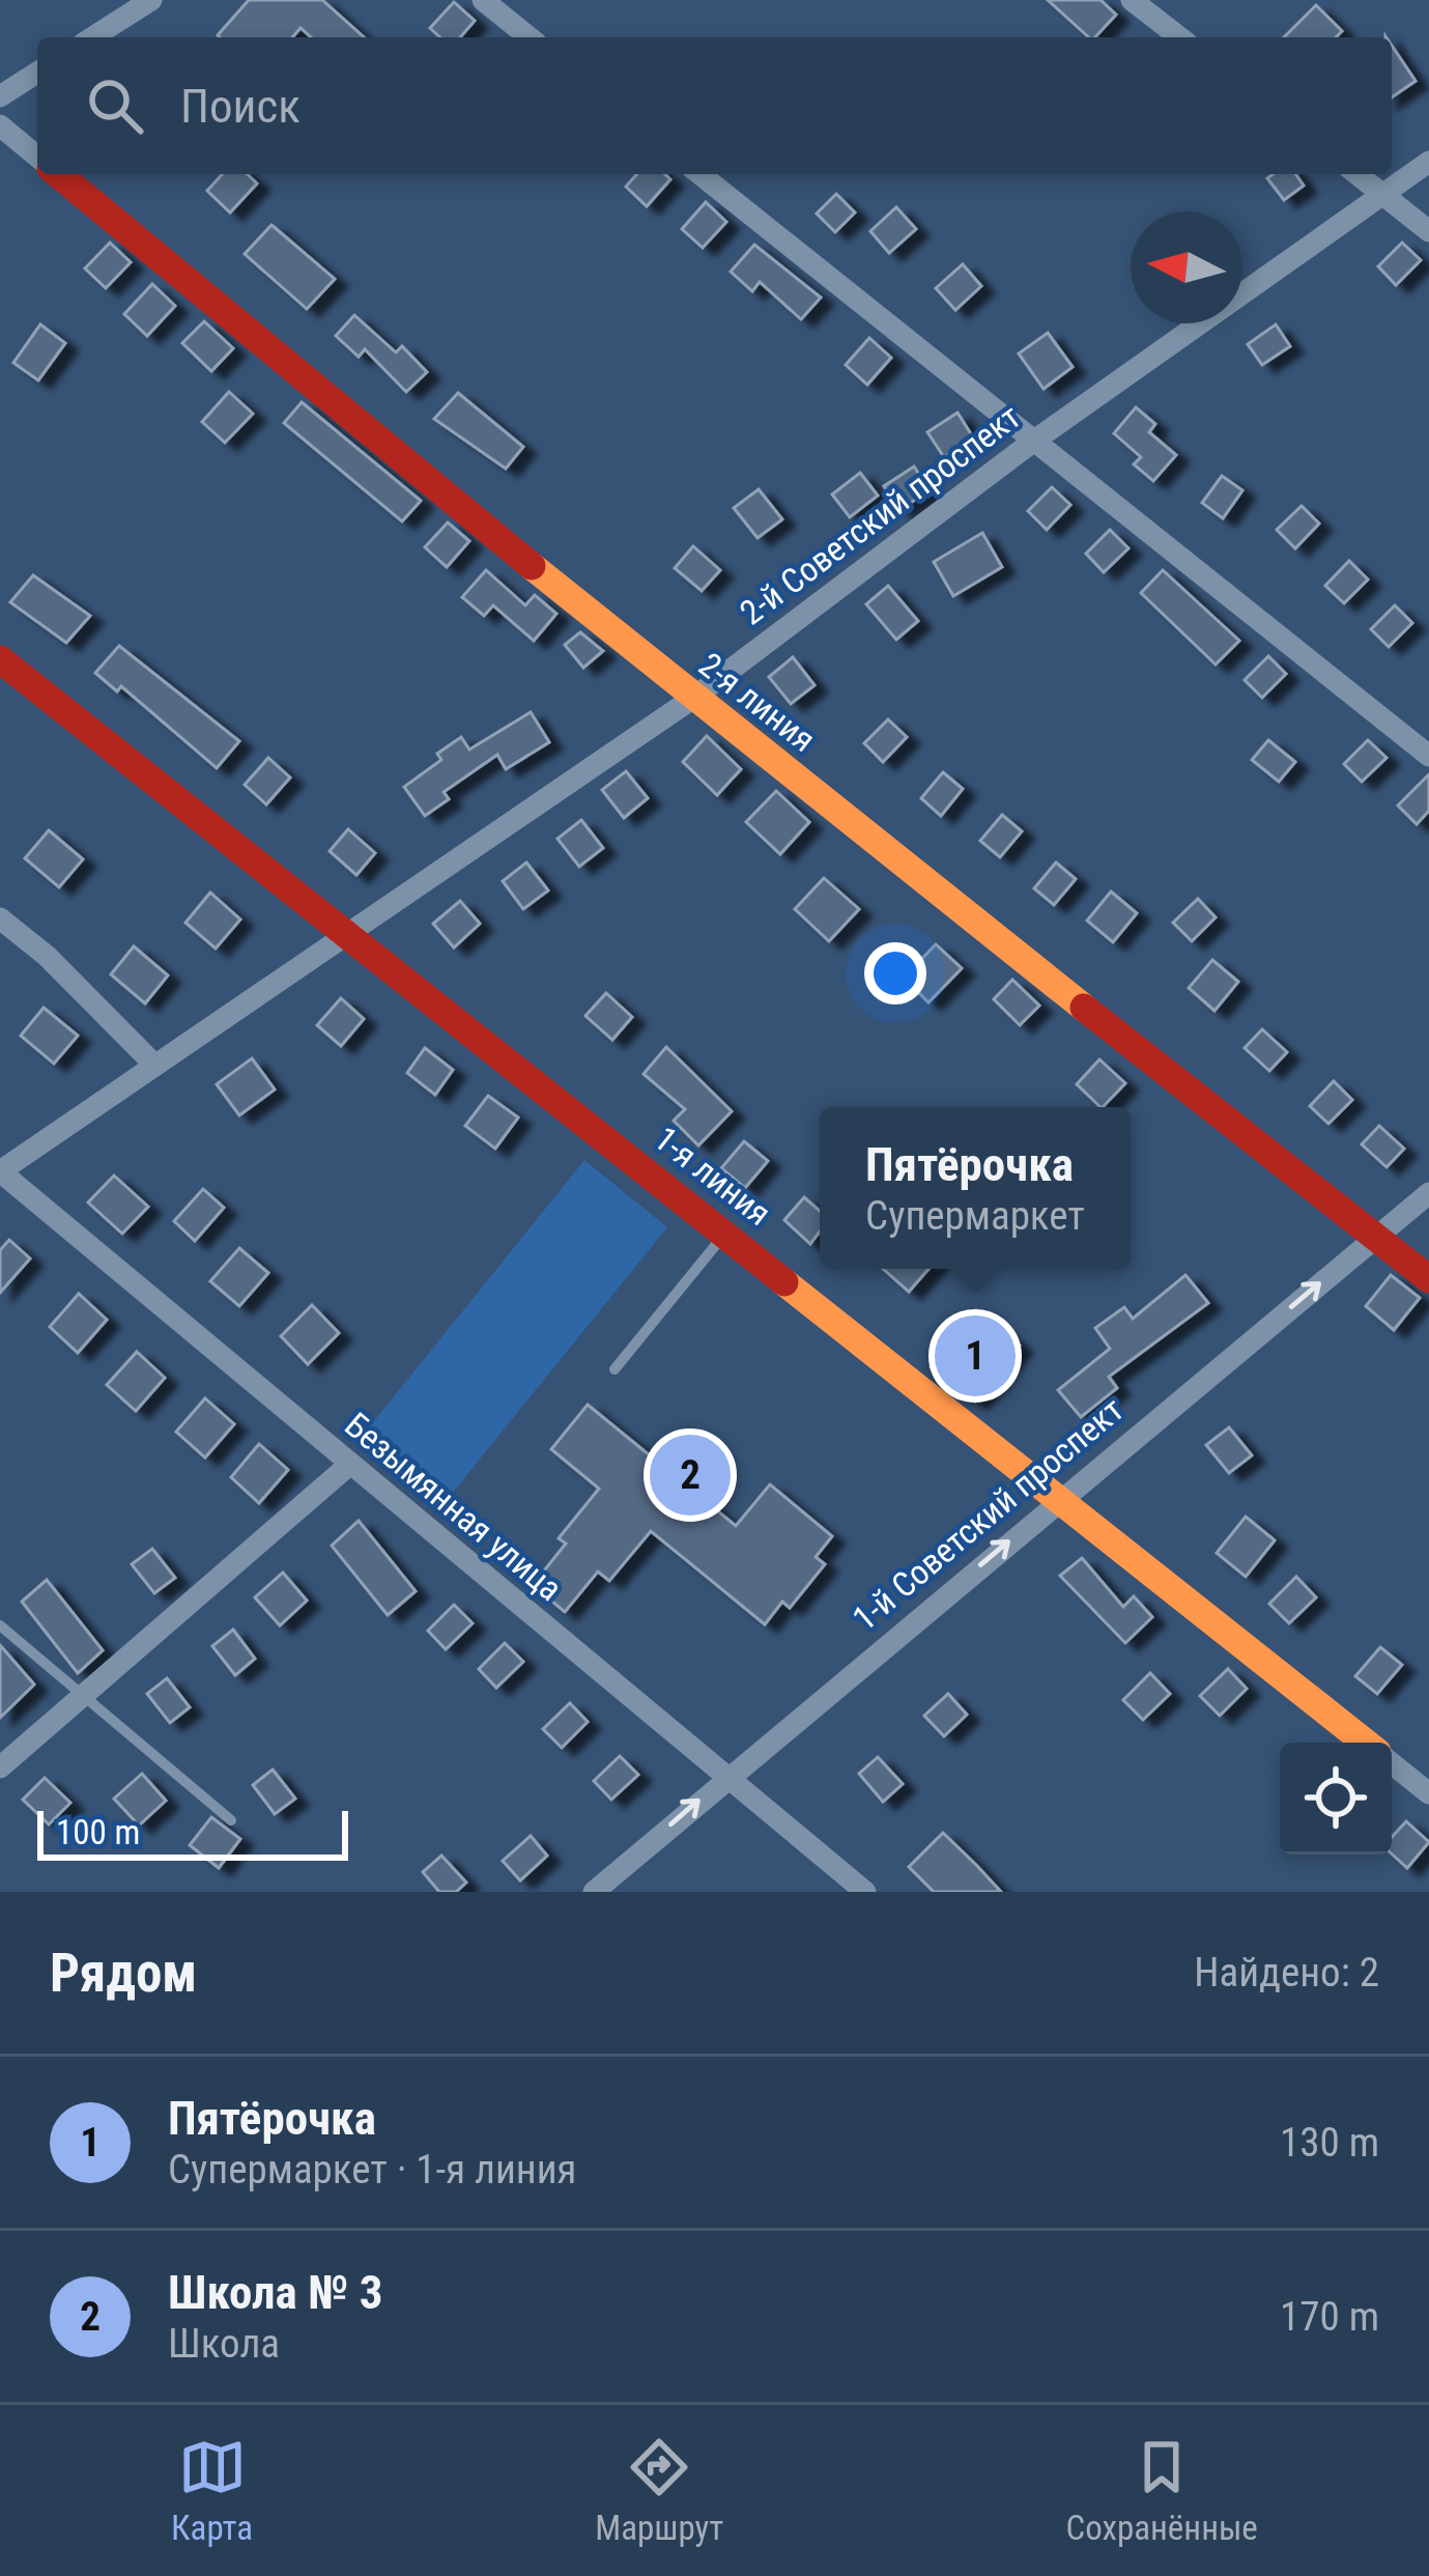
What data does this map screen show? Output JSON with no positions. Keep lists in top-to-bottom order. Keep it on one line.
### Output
{"streets":{"street":["2-й Советский проспект","2-я линия","1-я линия","Безымянная улица","1-й Советский проспект"]},"crossings":[["2-й Советский проспект","2-я линия"],["2-й Советский проспект","1-я линия"],["2-й Советский проспект","Безымянная улица"],["2-я линия","1-й Советский проспект"],["1-я линия","1-й Советский проспект"],["Безымянная улица","1-й Советский проспект"]],"one_way":["1-й Советский проспект"],"scale_bar":"100 m","north":"left","page":{"search":"Поиск","popup":["Пятёрочка","Супермаркет"],"pins":["1","2"],"scale":"100 m","heading":["Рядом","Найдено: 2"],"list":[{"mark":"1","name":"Пятёрочка","note":"Супермаркет · 1-я линия","value":"130 m"},{"mark":"2","name":"Школа № 3","note":"Школа","value":"170 m"}],"nav":["Карта","Маршрут","Сохранённые"]}}
